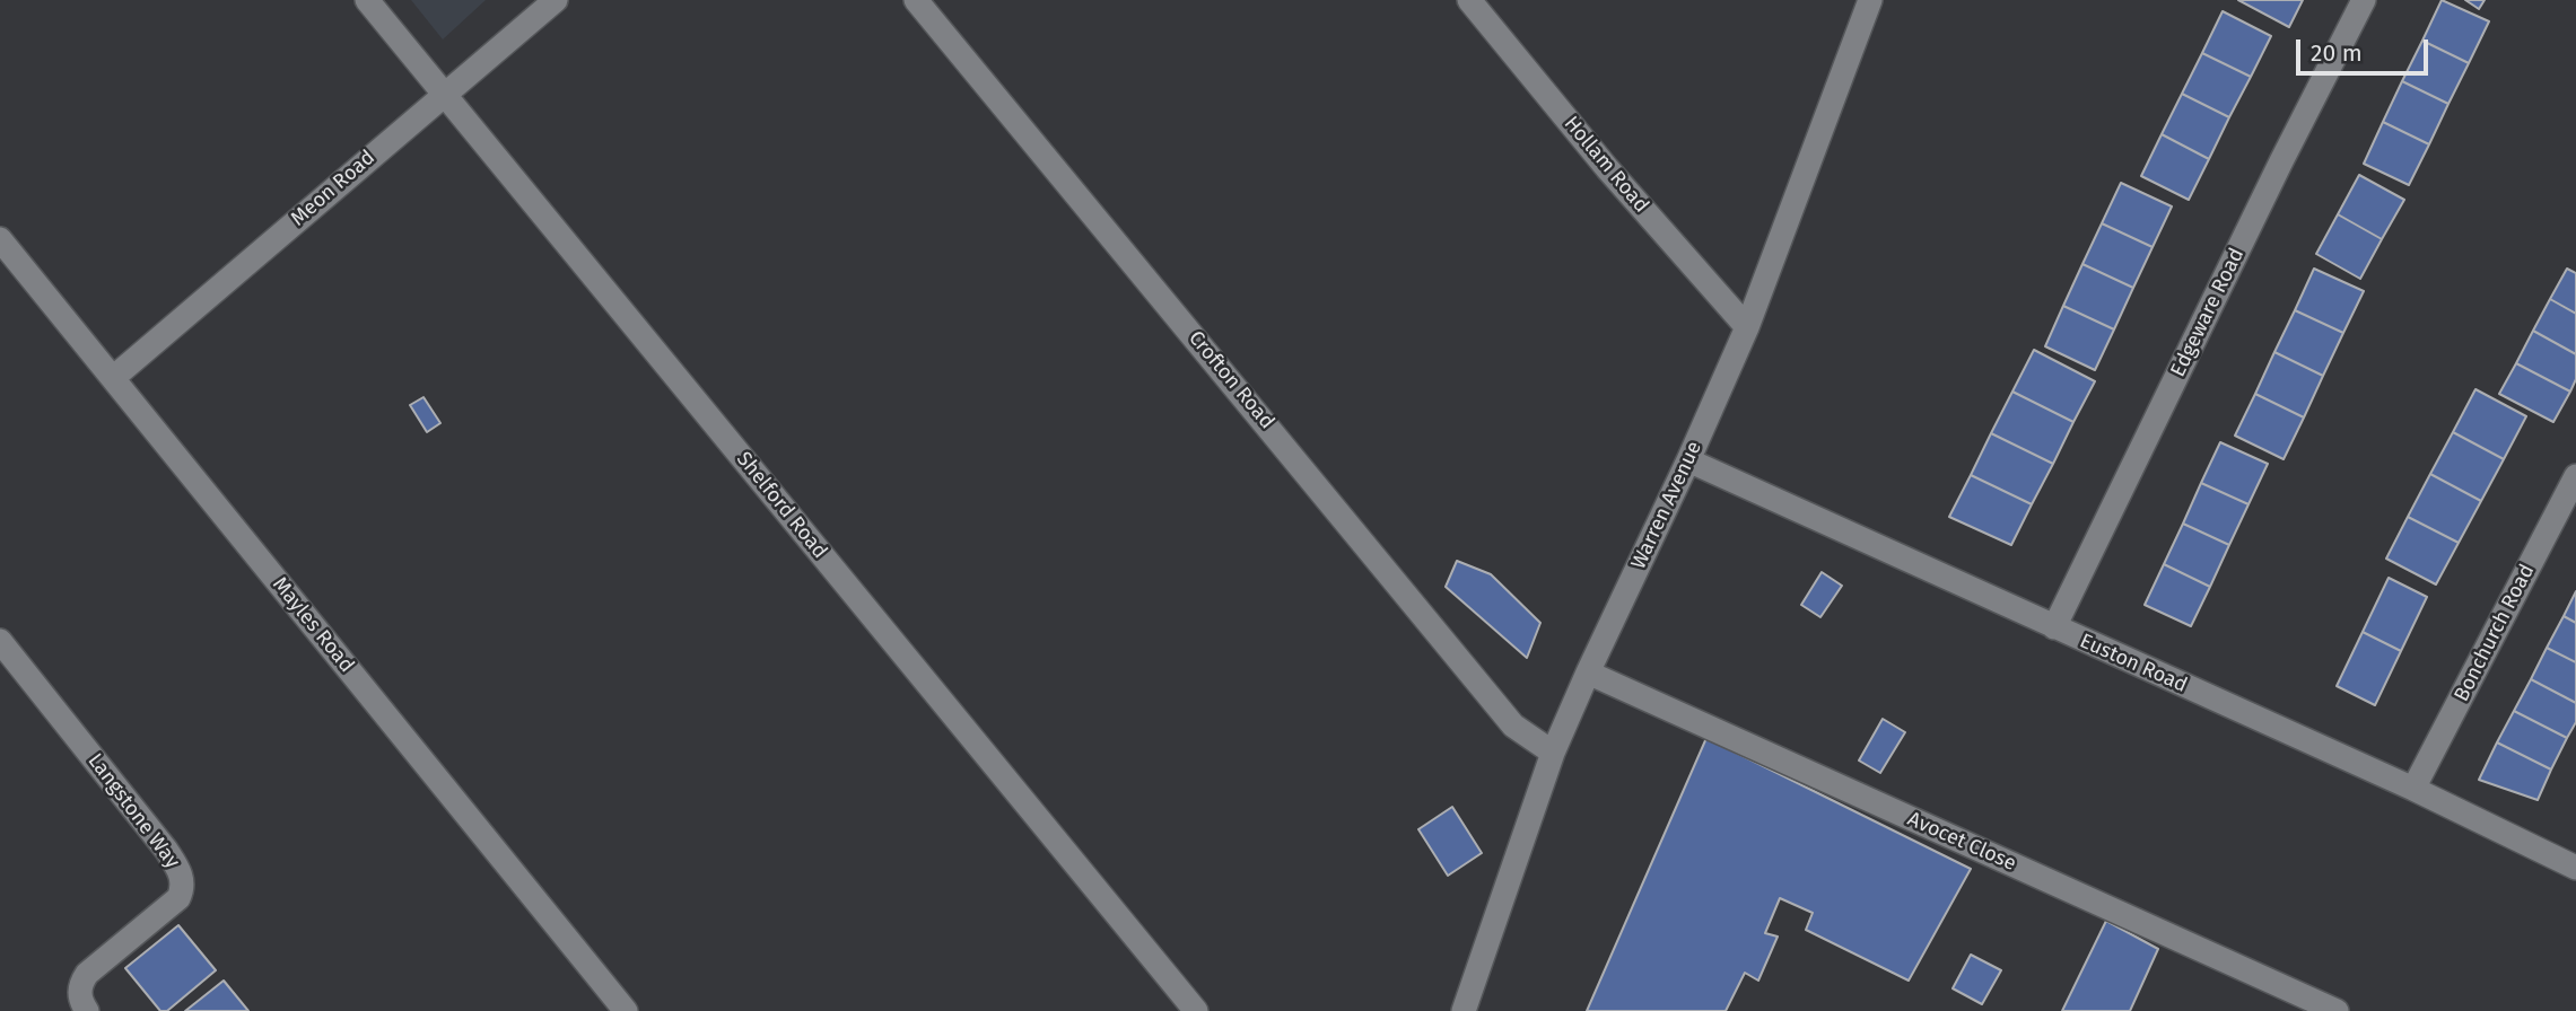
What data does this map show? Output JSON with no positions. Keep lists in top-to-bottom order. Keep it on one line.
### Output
{"streets":{"street":["Hollam Road","Meon Road","Edgeware Road","Crofton Road","Shelford Road","Warren Avenue","Mayles Road","Bonchurch Road","Euston Road","Langstone Way","Avocet Close"]},"crossings":[["Hollam Road","Warren Avenue"],["Meon Road","Shelford Road"],["Meon Road","Mayles Road"],["Edgeware Road","Euston Road"],["Crofton Road","Warren Avenue"],["Warren Avenue","Euston Road"],["Warren Avenue","Avocet Close"],["Bonchurch Road","Euston Road"]],"scale_bar":"20 m"}
